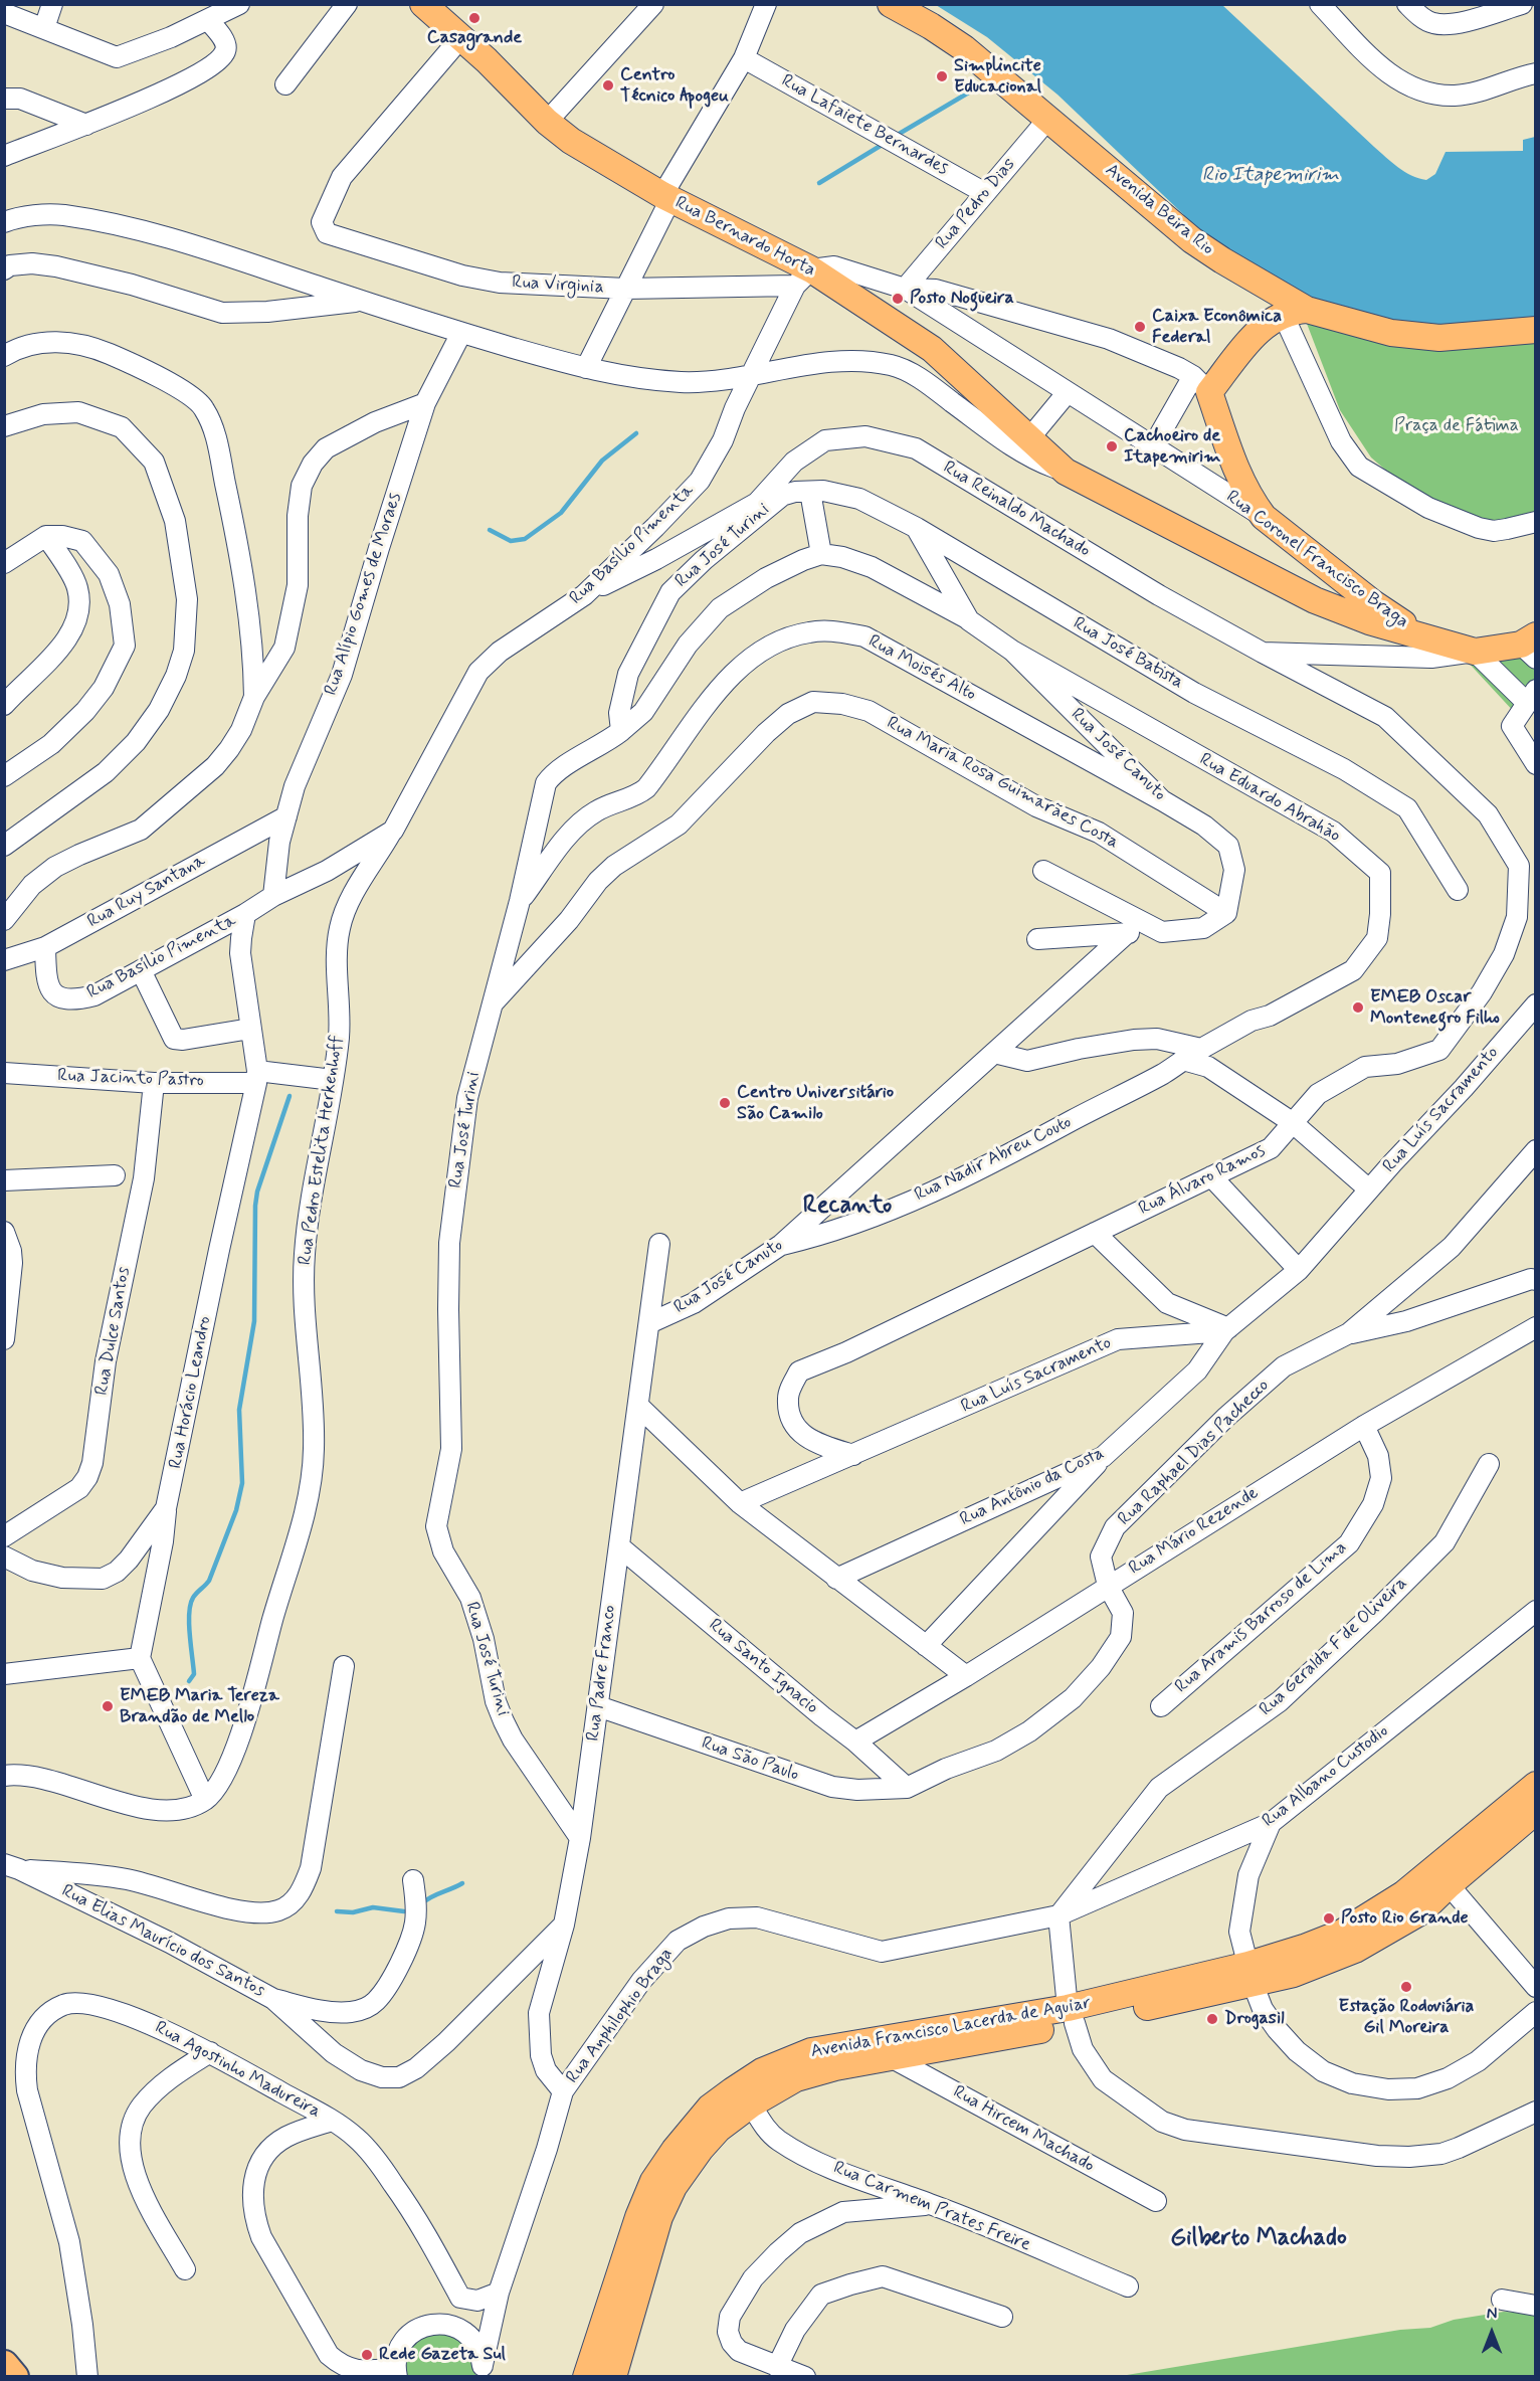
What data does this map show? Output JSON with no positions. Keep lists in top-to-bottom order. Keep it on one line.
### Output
{"streets":{"main road":["Avenida Beira Rio","Rua Bernardo Horta","Rua Coronel Francisco Braga","Avenida Francisco Lacerda de Aguiar"],"street":["Rua Lafaiete Bernardes","Rua Pedro Dias","Rua Virginia","Rua Reinaldo Machado","Rua Basílio Pimenta","Rua José Turini","Rua Alípio Gomes de Moraes","Rua José Batista","Rua Moisés Alto","Rua José Canuto","Rua Maria Rosa Guimarães Costa","Rua Eduardo Abrahão","Rua Ruy Santana","Rua Jacinto Pastro","Rua Luís Sacramento","Rua Pedro Estelita Herkenhoff","Rua Nadir Abreu Couto","Rua Álvaro Ramos","Rua Dulce Santos","Rua Horácio Leandro","Rua Raphael Dias Pachecco","Rua Antônio da Costa","Rua Mário Rezende","Rua Aramis Barroso de Lima","Rua Geralda F de Oliveira","Rua Santo Ignacio","Rua Padre Franco","Rua São Paulo","Rua Albano Custodio","Rua Elias Maurício dos Santos","Rua Anphilophio Braga","Rua Agostinho Madureira","Rua Hircem Machado","Rua Carmem Prates Freire"]},"crossings":[["Rua Lafaiete Bernardes","Rua Pedro Dias"],["Rua Pedro Dias","Avenida Beira Rio"],["Rua Pedro Dias","Rua Virginia"],["Rua Pedro Dias","Rua Coronel Francisco Braga"],["Rua Bernardo Horta","Rua Virginia"],["Rua Bernardo Horta","Rua Reinaldo Machado"],["Rua Bernardo Horta","Rua Basílio Pimenta"],["Rua Bernardo Horta","Rua Coronel Francisco Braga"],["Rua Virginia","Rua Basílio Pimenta"],["Rua Virginia","Rua Coronel Francisco Braga"],["Rua Reinaldo Machado","Rua Basílio Pimenta"],["Rua Reinaldo Machado","Rua José Batista"],["Rua Reinaldo Machado","Rua Álvaro Ramos"],["Rua Basílio Pimenta","Rua Alípio Gomes de Moraes"],["Rua Basílio Pimenta","Rua Ruy Santana"],["Rua Basílio Pimenta","Rua Jacinto Pastro"],["Rua Basílio Pimenta","Rua Pedro Estelita Herkenhoff"],["Rua Basílio Pimenta","Rua Horácio Leandro"],["Rua José Turini","Rua José Batista"],["Rua José Turini","Rua Moisés Alto"],["Rua José Turini","Rua Maria Rosa Guimarães Costa"],["Rua José Turini","Rua Padre Franco"],["Rua Alípio Gomes de Moraes","Rua Ruy Santana"],["Rua José Batista","Rua José Canuto"],["Rua Moisés Alto","Rua José Canuto"],["Rua José Canuto","Rua Maria Rosa Guimarães Costa"],["Rua José Canuto","Rua Eduardo Abrahão"],["Rua José Canuto","Rua Nadir Abreu Couto"],["Rua José Canuto","Rua Padre Franco"],["Rua Jacinto Pastro","Rua Pedro Estelita Herkenhoff"],["Rua Jacinto Pastro","Rua Dulce Santos"],["Rua Jacinto Pastro","Rua Horácio Leandro"],["Rua Luís Sacramento","Rua Álvaro Ramos"],["Rua Luís Sacramento","Rua Antônio da Costa"],["Rua Raphael Dias Pachecco","Rua Mário Rezende"],["Rua Raphael Dias Pachecco","Rua Santo Ignacio"],["Rua Raphael Dias Pachecco","Rua São Paulo"],["Rua Mário Rezende","Rua Aramis Barroso de Lima"],["Rua Mário Rezende","Rua Santo Ignacio"],["Rua Geralda F de Oliveira","Rua Albano Custodio"],["Rua Geralda F de Oliveira","Rua Anphilophio Braga"],["Rua Santo Ignacio","Rua Padre Franco"],["Rua Santo Ignacio","Rua São Paulo"],["Rua Padre Franco","Rua São Paulo"],["Rua Padre Franco","Rua Elias Maurício dos Santos"],["Rua Padre Franco","Rua Anphilophio Braga"],["Rua Albano Custodio","Rua Anphilophio Braga"],["Rua Anphilophio Braga","Rua Agostinho Madureira"],["Avenida Francisco Lacerda de Aguiar","Rua Hircem Machado"],["Avenida Francisco Lacerda de Aguiar","Rua Carmem Prates Freire"]],"districts":["Recanto","Gilberto Machado"],"water":["Rio Itapemirim"],"parks":["Praça de Fátima"],"places":["Casagrande","Simplincite Educacional","Centro Técnico Apogeu","Posto Nogueira","Caixa Econômica Federal","Cachoeiro de Itapemirim","EMEB Oscar Montenegro Filho","Centro Universitário São Camilo","EMEB Maria Tereza Brandão de Mello","Posto Rio Grande","Estação Rodoviária Gil Moreira","Drogasil","Rede Gazeta Sul"],"north":"top"}
